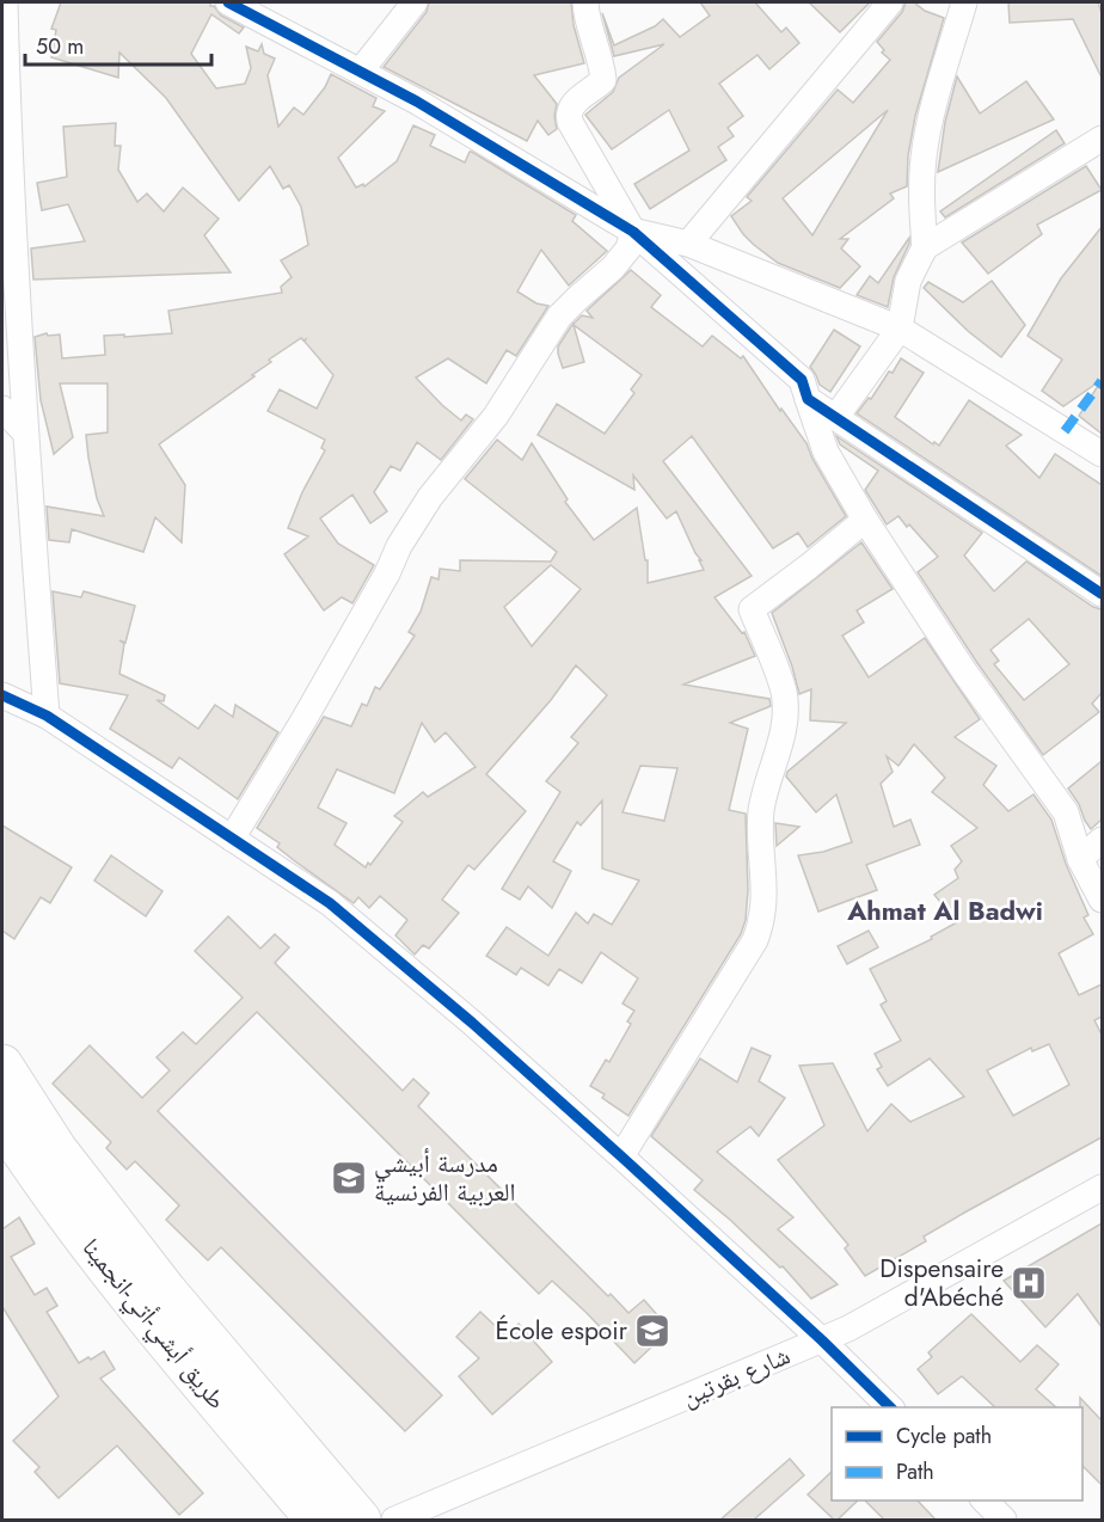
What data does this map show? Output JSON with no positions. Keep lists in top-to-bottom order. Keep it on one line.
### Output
{"streets":{"highway":["طريق أبشي-أتي-انجمينا"],"street":["شارع بقرتين"]},"districts":["Ahmat Al Badwi"],"places":{"school or university":["مدرسة أبيشي العربية الفرنسية","École espoir"],"hospital":["Dispensaire d'Abéché"]},"legend":["Cycle path","Path"],"scale_bar":"50 m"}
